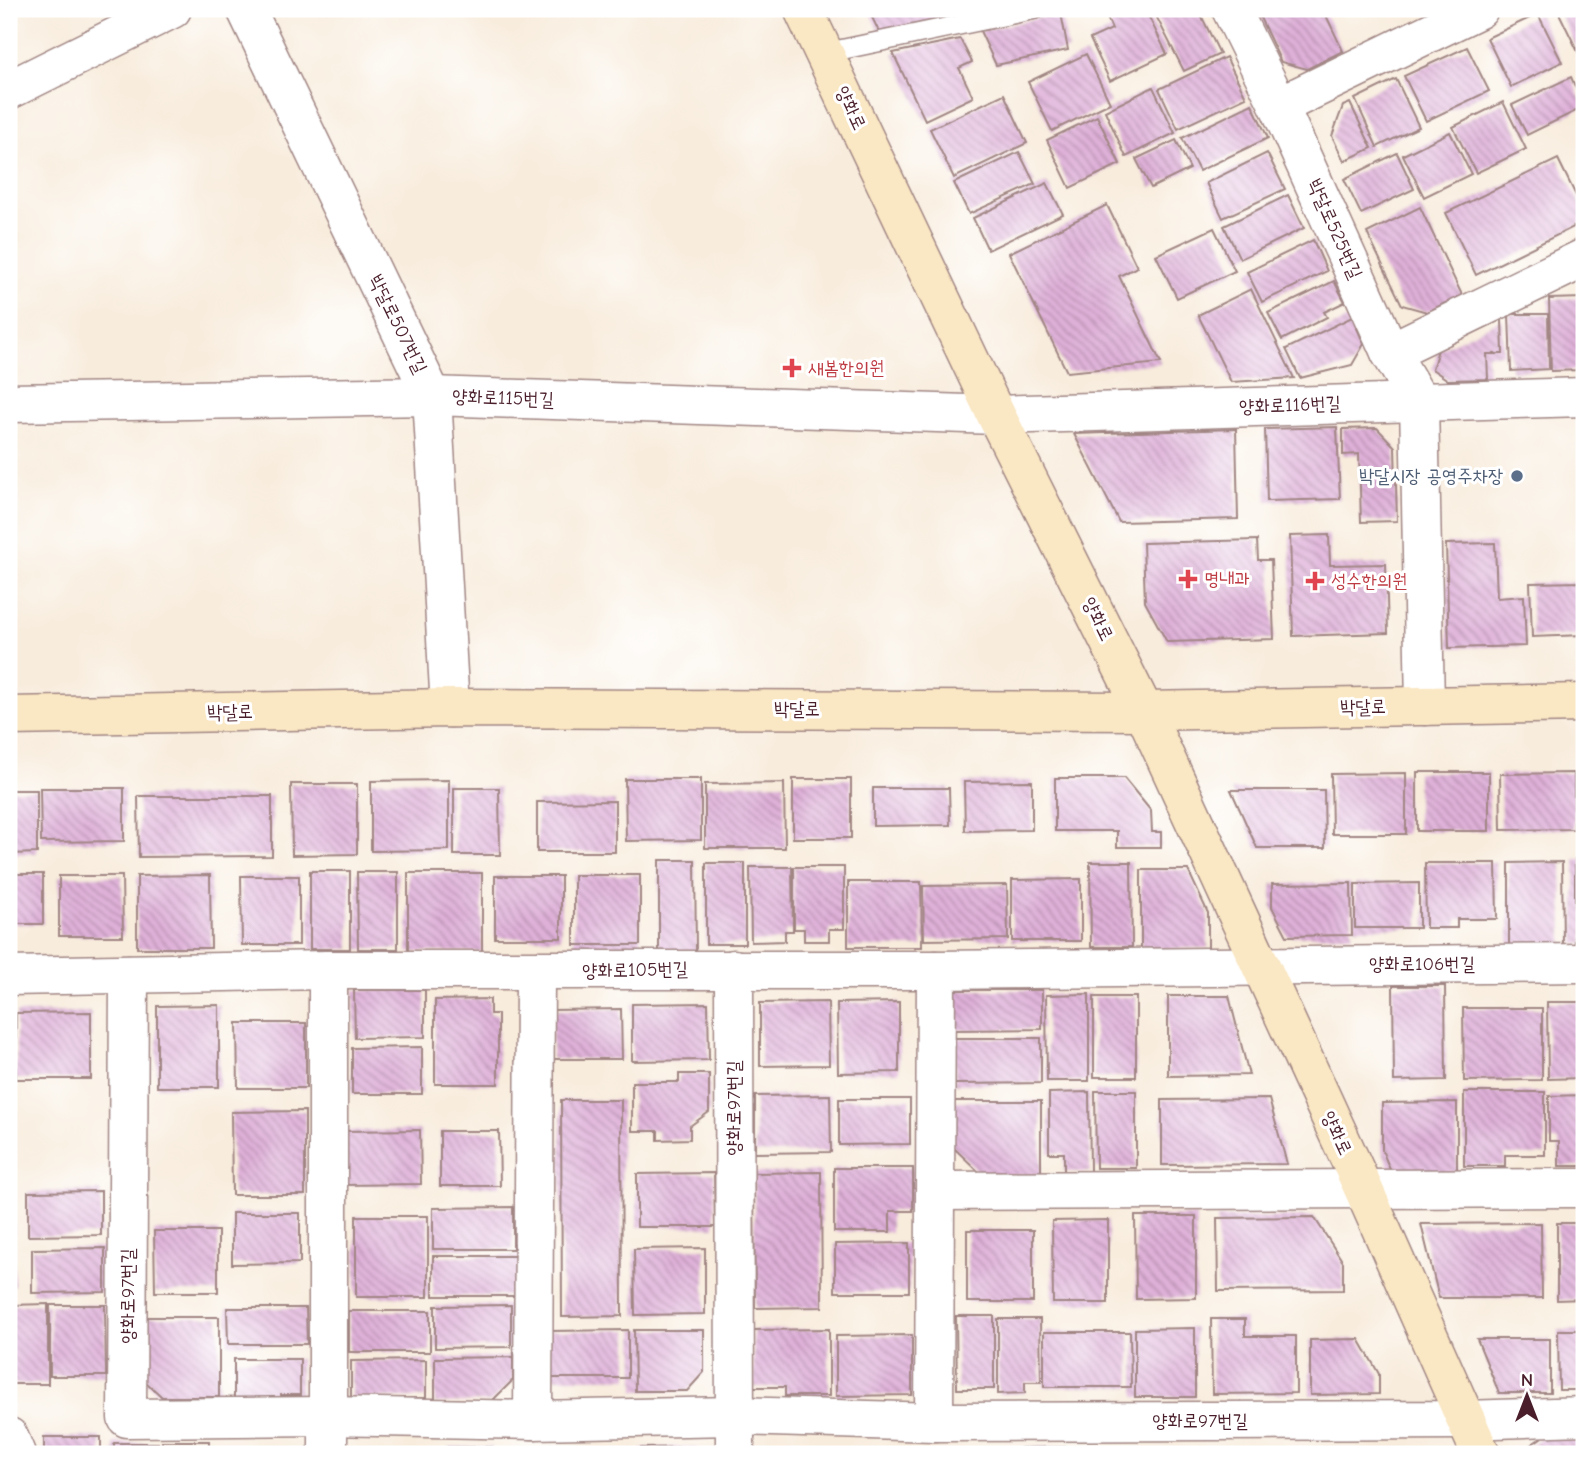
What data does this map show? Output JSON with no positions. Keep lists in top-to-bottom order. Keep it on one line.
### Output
{"streets":{"street":["양화로","박달로525번길","박달로507번길","양화로115번길","양화로116번길","박달로","양화로106번길","양화로105번길","양화로97번길"]},"crossings":[["양화로","양화로115번길"],["양화로","양화로116번길"],["양화로","박달로"],["양화로","양화로106번길"],["양화로","양화로105번길"],["양화로","양화로97번길"],["박달로525번길","양화로116번길"],["박달로525번길","박달로"],["박달로507번길","양화로115번길"],["박달로507번길","박달로"],["양화로115번길","양화로116번길"],["양화로106번길","양화로105번길"],["양화로105번길","양화로97번길"]],"places":{"health":["새봄한의원","명내과","성수한의원"],"other":["박달시장 공영주차장"]},"north":"top"}
